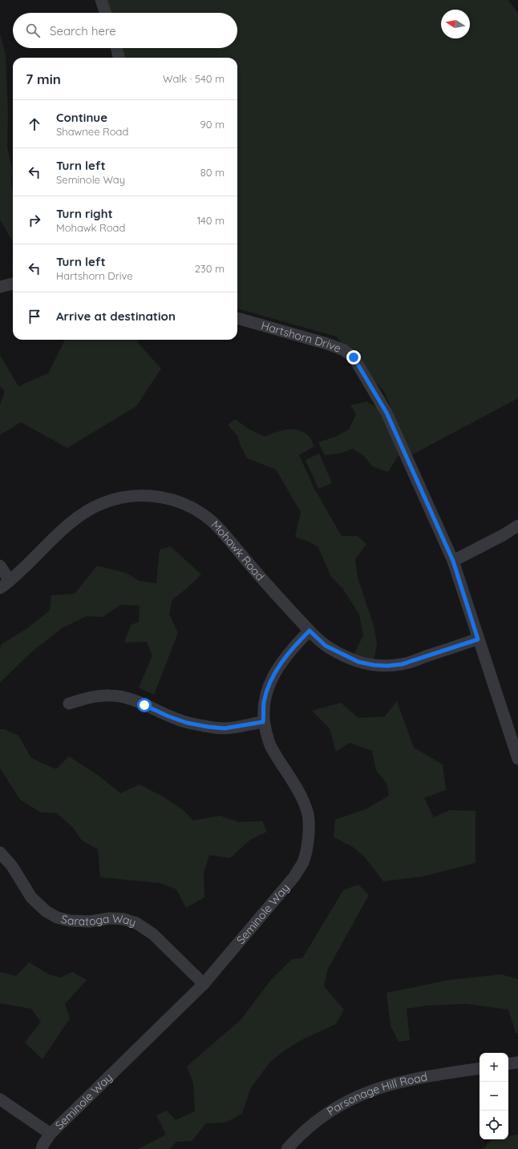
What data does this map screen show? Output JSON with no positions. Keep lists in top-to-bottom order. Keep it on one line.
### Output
{"streets":{"street":["Hartshorn Drive","Mohawk Road","Seminole Way","Saratoga Way","Parsonage Hill Road"]},"crossings":[["Hartshorn Drive","Mohawk Road"],["Mohawk Road","Seminole Way"],["Seminole Way","Saratoga Way"]],"north":"left","page":{"search":"Search here","heading":["7 min","Walk · 540 m"],"list":[["Continue","Shawnee Road","90 m"],["Turn left","Seminole Way","80 m"],["Turn right","Mohawk Road","140 m"],["Turn left","Hartshorn Drive","230 m"],"Arrive at destination"],"map_buttons":["+","−"]}}
